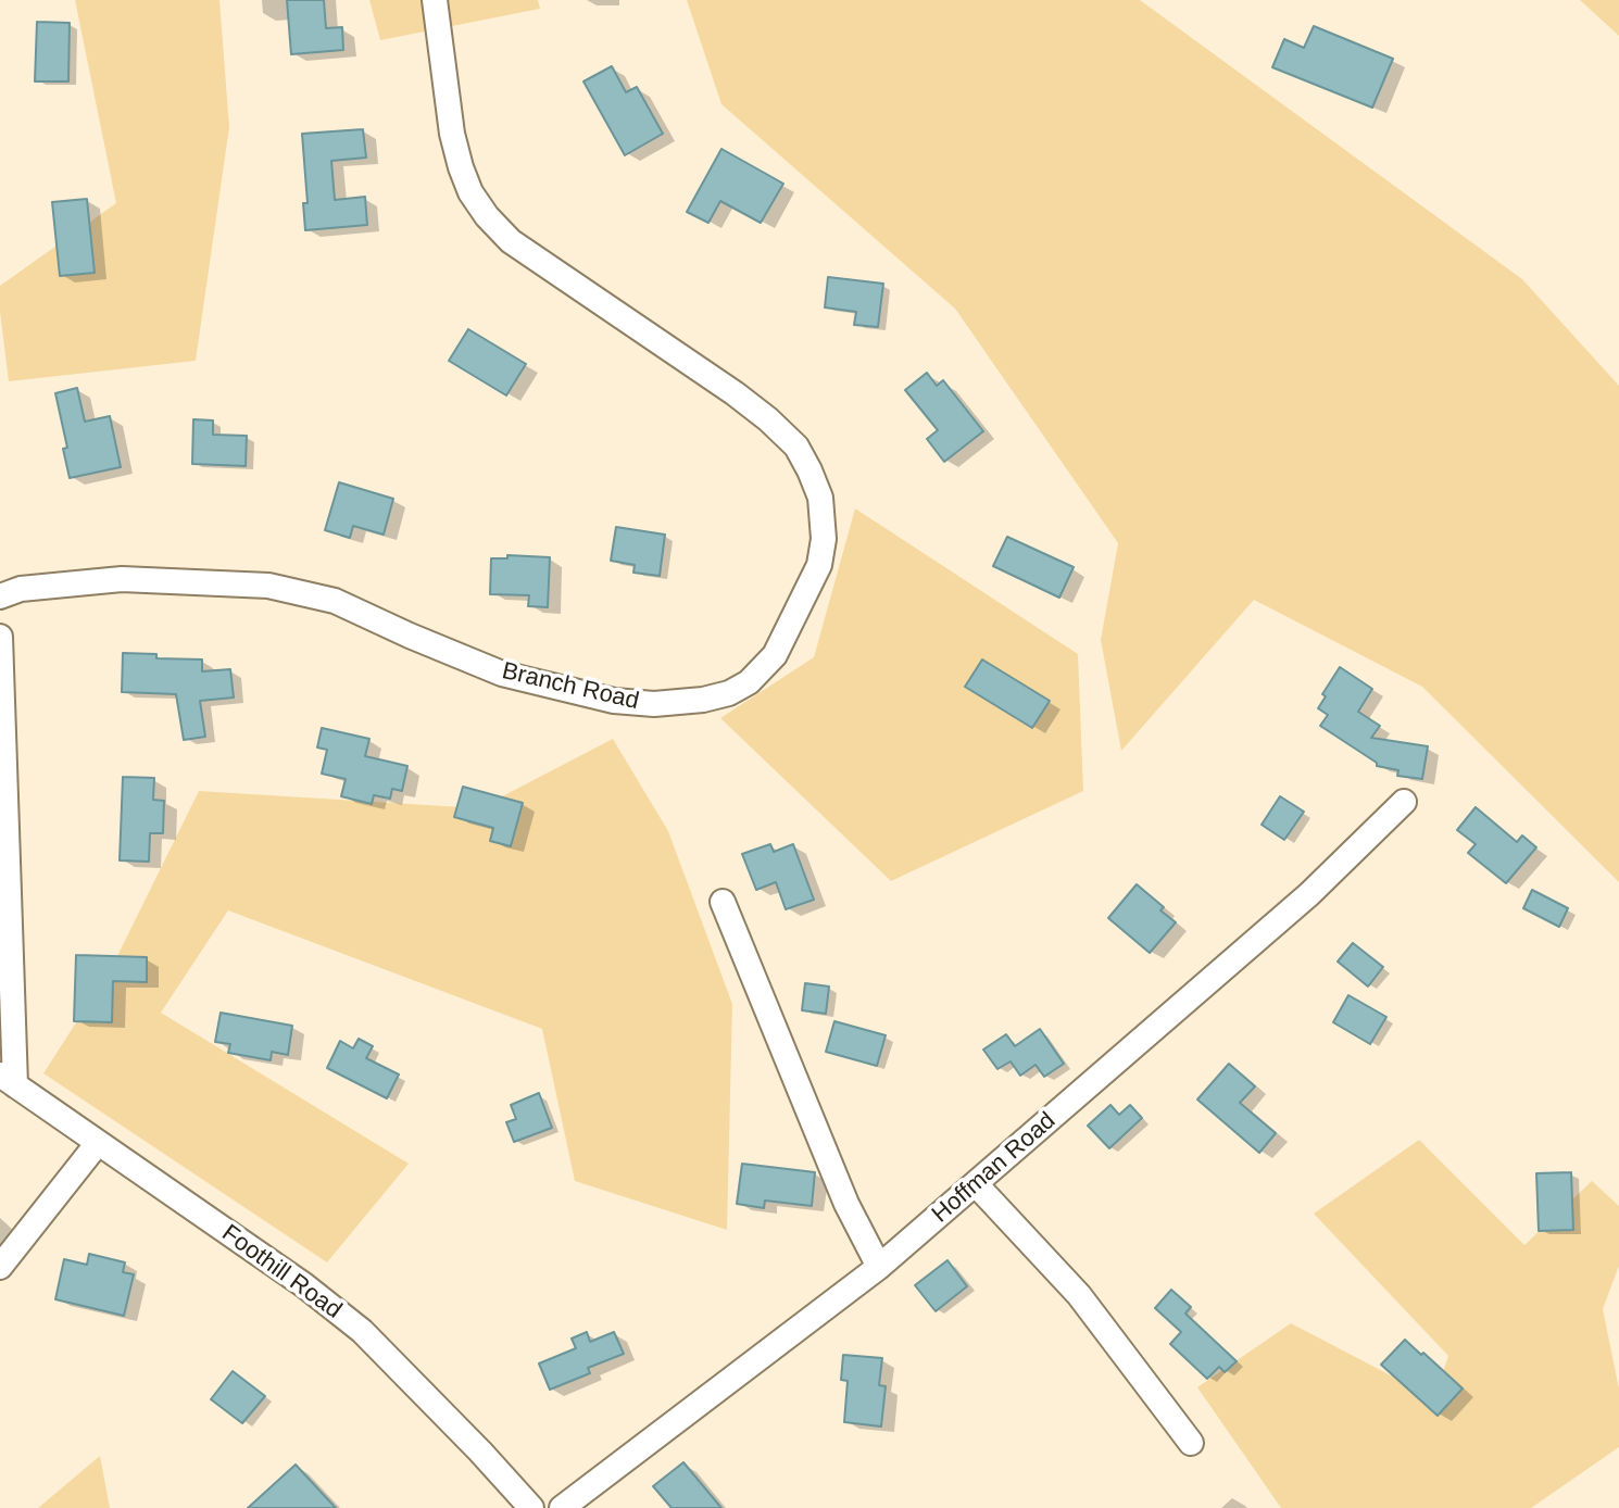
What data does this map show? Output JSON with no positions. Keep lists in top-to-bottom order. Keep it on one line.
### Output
{"streets":{"street":["Branch Road","Hoffman Road","Foothill Road"]}}
